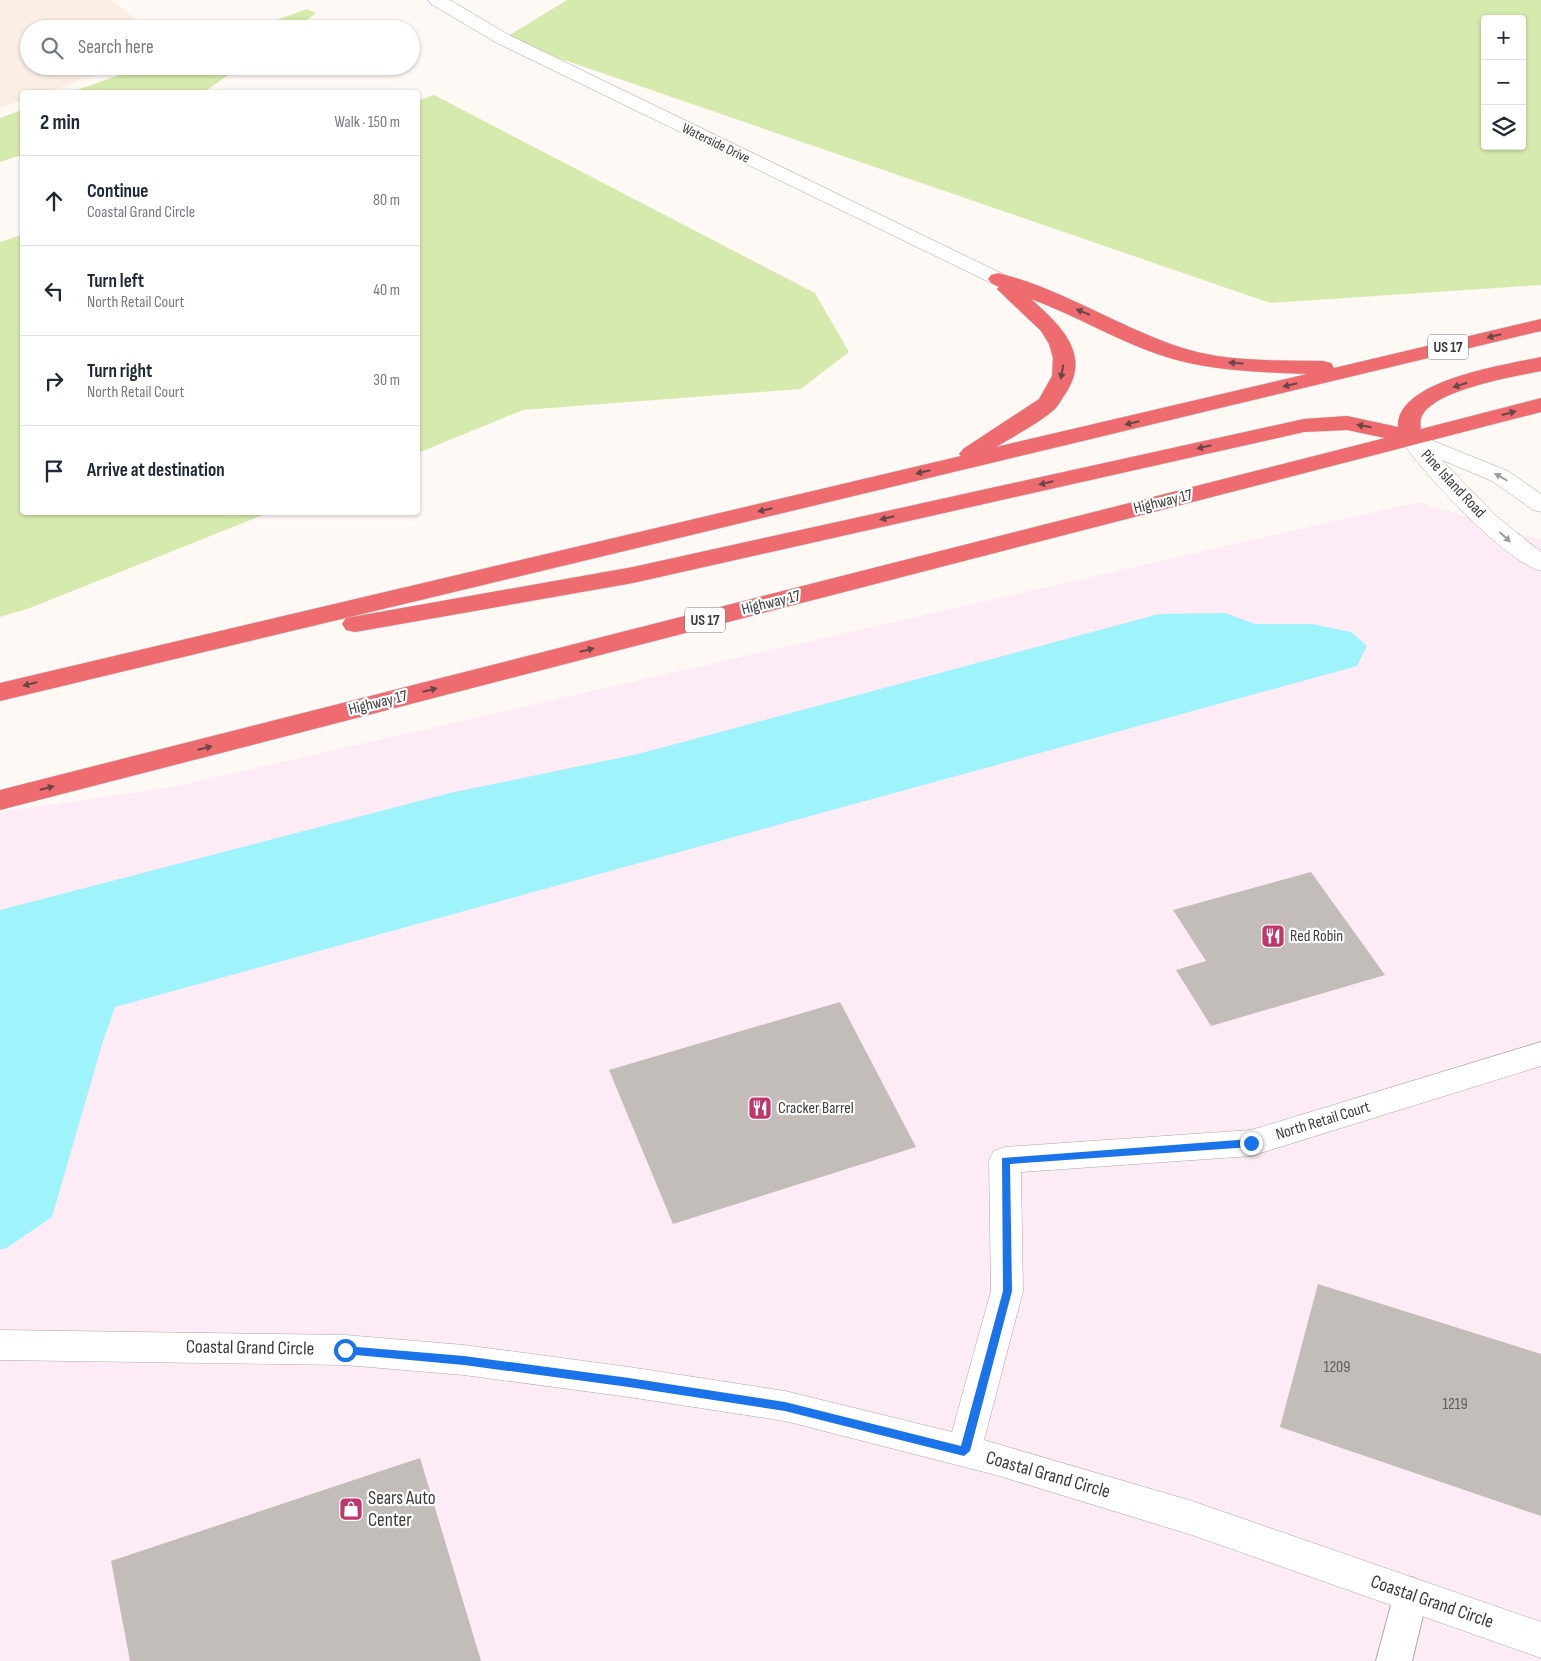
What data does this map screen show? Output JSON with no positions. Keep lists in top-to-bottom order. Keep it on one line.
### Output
{"streets":{"highway":["US 17","Highway 17"],"street":["Waterside Drive","Pine Island Road","North Retail Court","Coastal Grand Circle"]},"crossings":[["Pine Island Road","Highway 17"],["North Retail Court","Coastal Grand Circle"]],"places":{"restaurant":["Red Robin","Cracker Barrel"],"shop":["Sears Auto Center"]},"house_numbers":["1209","1219"],"page":{"map_buttons":["+","−"],"search":"Search here","heading":["2 min","Walk · 150 m"],"list":[["Continue","Coastal Grand Circle","80 m"],["Turn left","North Retail Court","40 m"],["Turn right","North Retail Court","30 m"],"Arrive at destination"]}}
